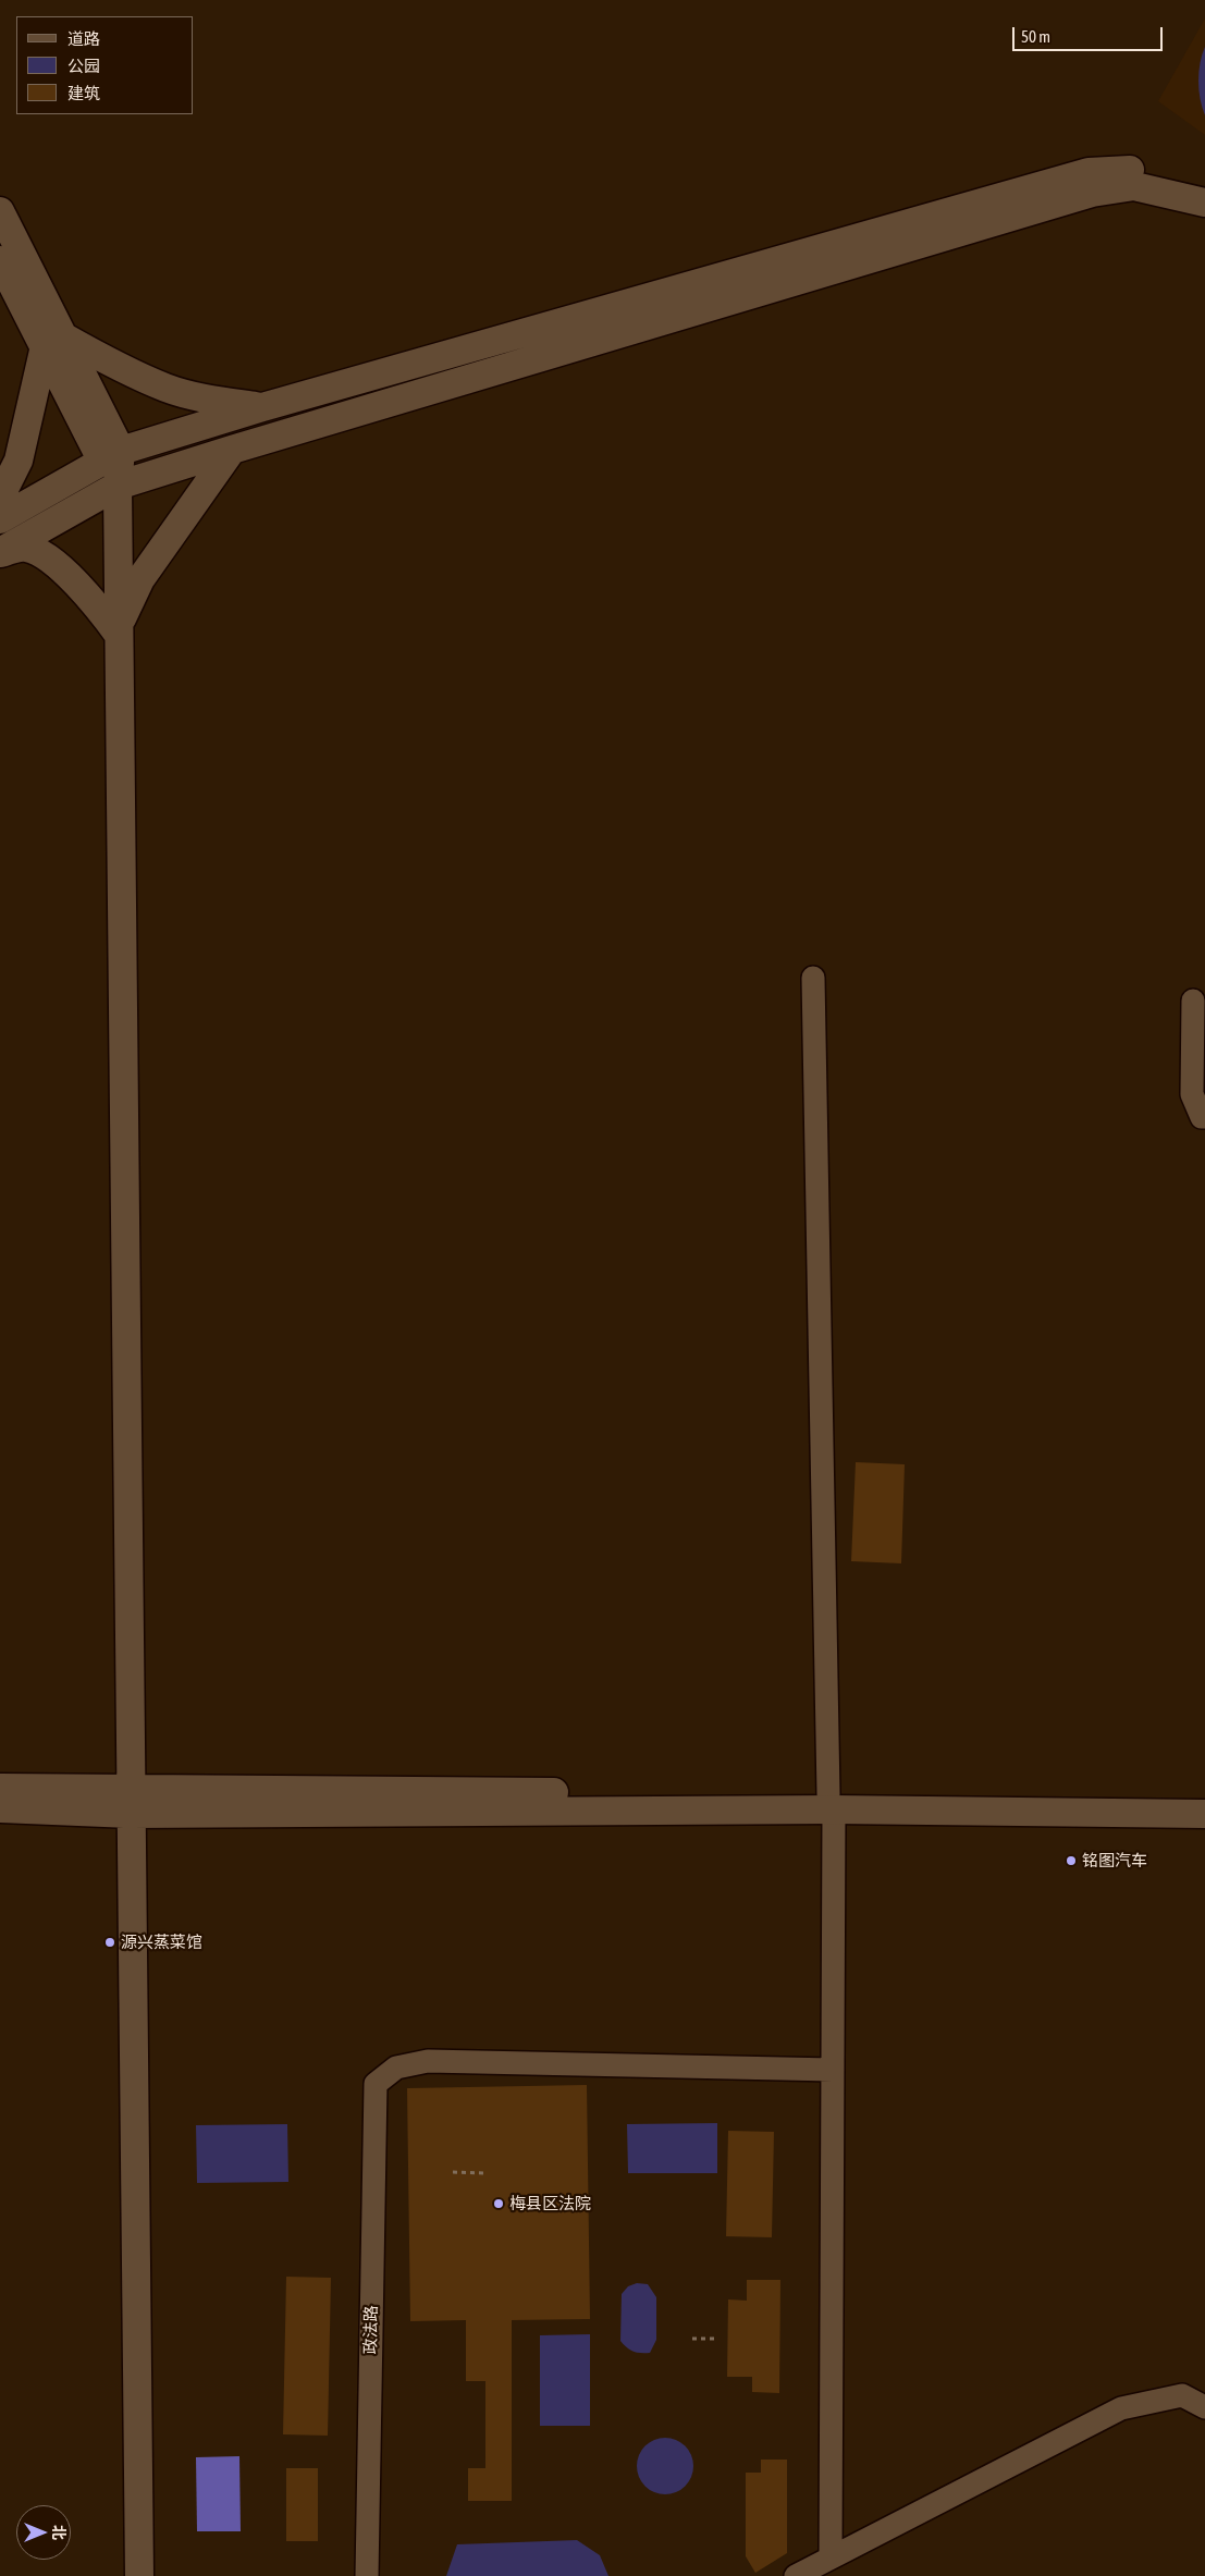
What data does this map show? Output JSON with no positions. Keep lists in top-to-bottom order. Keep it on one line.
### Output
{"streets":{"street":["政法路"]},"places":["铭图汽车","源兴蒸菜馆","梅县区法院"],"legend":["道路","公园","建筑"],"scale_bar":"50 m","north":"right"}
